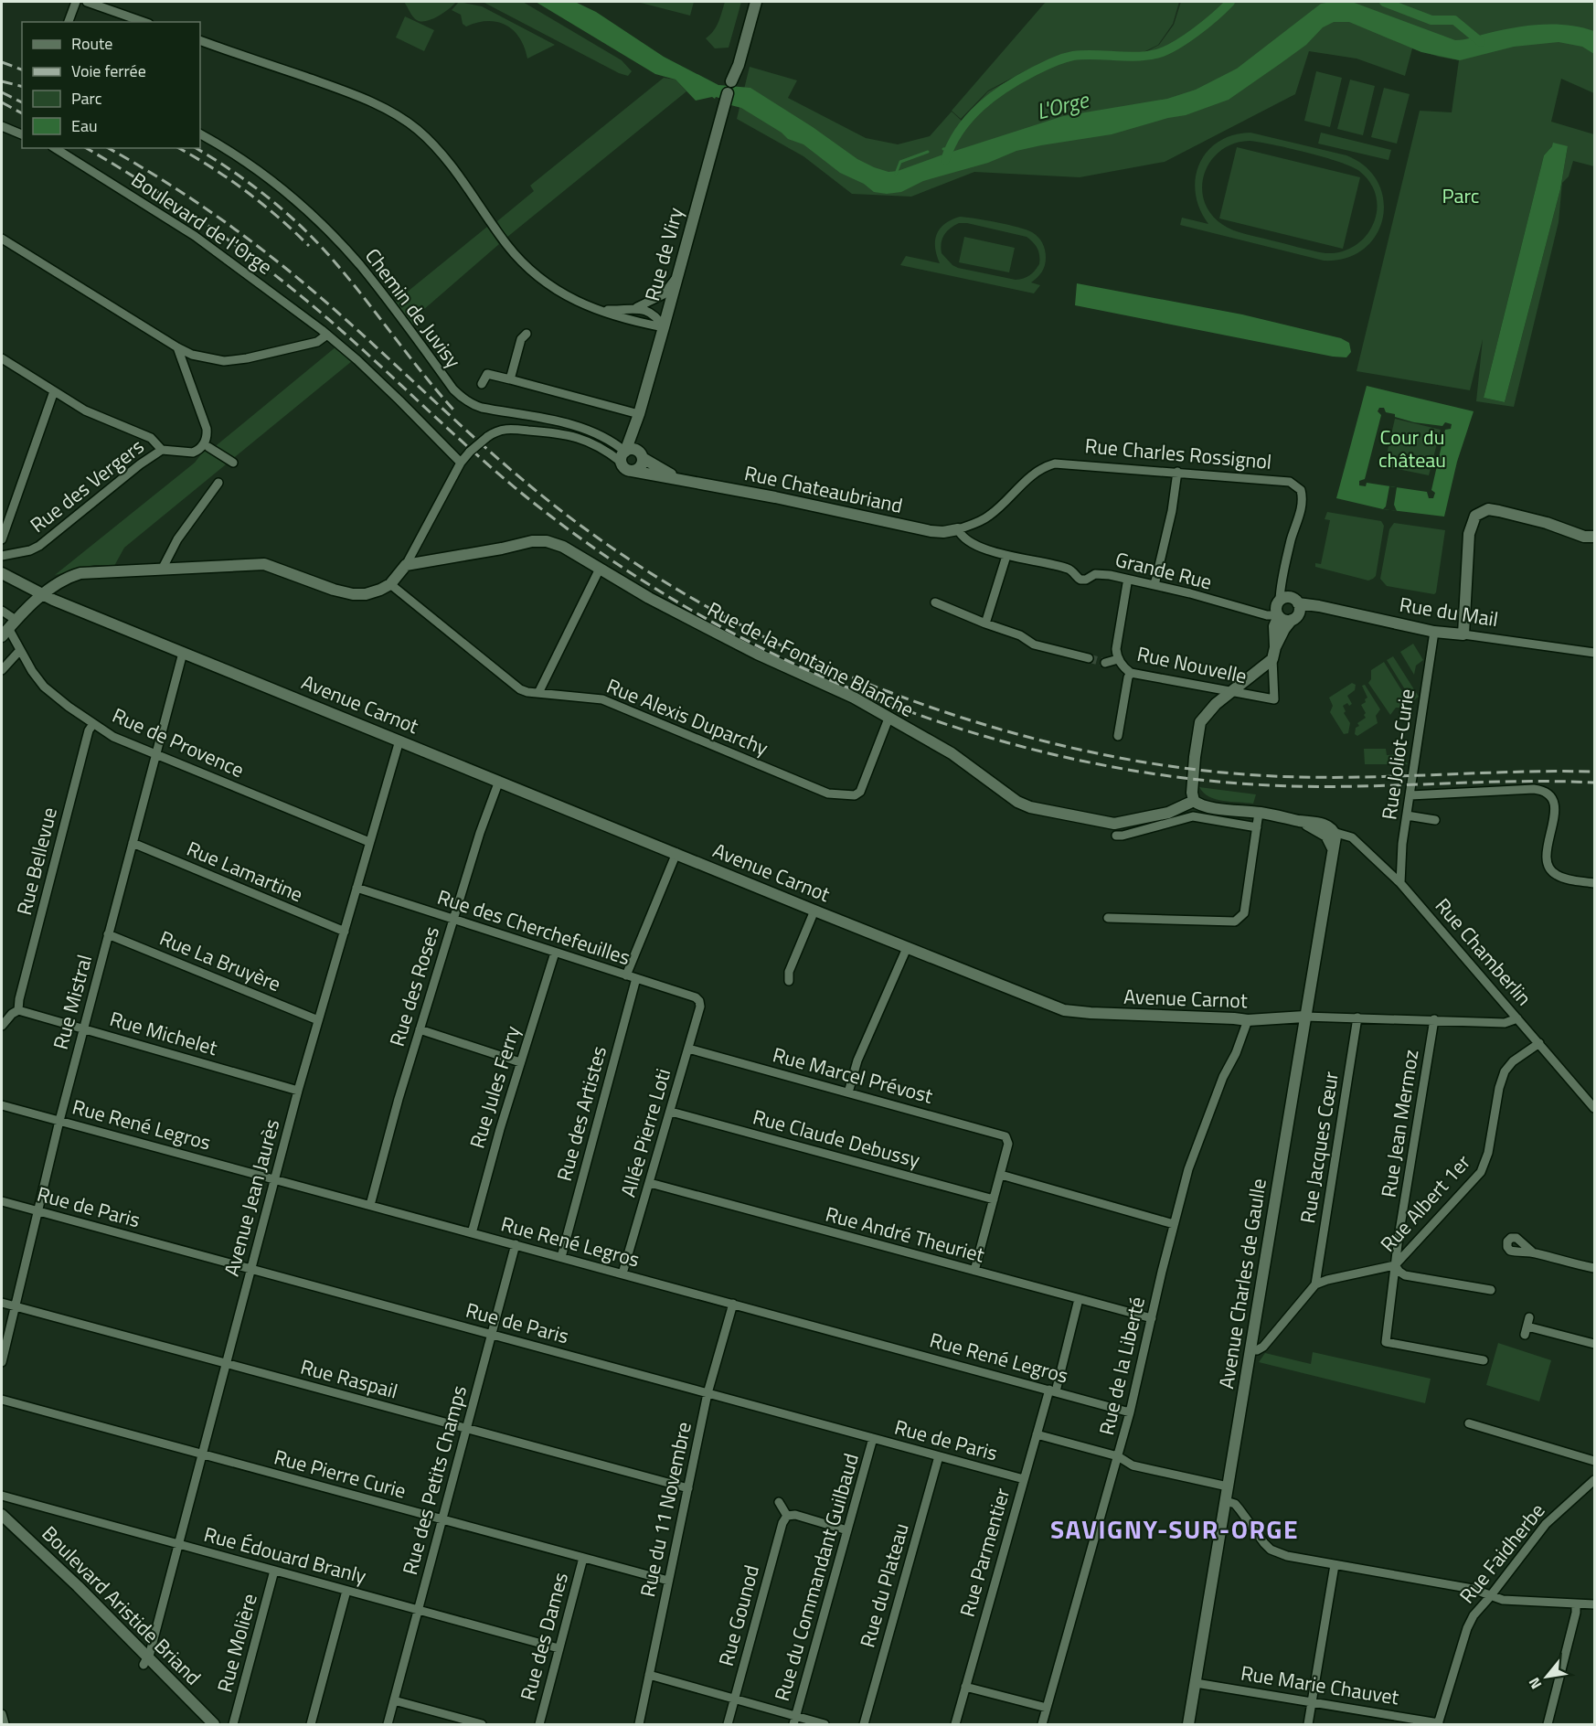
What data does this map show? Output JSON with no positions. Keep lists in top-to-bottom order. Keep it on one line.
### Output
{"streets":{"street":["Boulevard de l'Orge","Rue de Viry","Chemin de Juvisy","Rue Charles Rossignol","Rue des Vergers","Rue Chateaubriand","Grande Rue","Rue du Mail","Rue de la Fontaine Blanche","Rue Nouvelle","Avenue Carnot","Rue Alexis Duparchy","Rue de Provence","Rue Joliot-Curie","Rue Bellevue","Rue Lamartine","Rue des Cherchefeuilles","Rue Chamberlin","Rue La Bruyère","Rue des Roses","Rue Mistral","Rue Michelet","Rue Marcel Prévost","Rue Jules Ferry","Rue des Artistes","Rue Jean Mermoz","Rue René Legros","Allée Pierre Loti","Rue Claude Debussy","Rue Jacques Cœur","Avenue Jean Jaurès","Rue Albert 1er","Rue de Paris","Rue André Theuriet","Avenue Charles de Gaulle","Rue de la Liberté","Rue Raspail","Rue Pierre Curie","Rue des Petits Champs","Rue du 11 Novembre","Rue Parmentier","Rue Faidherbe","Rue Édouard Branly","Rue du Commandant Guilbaud","Rue du Plateau","Boulevard Aristide Briand","Rue Gounod","Rue des Dames","Rue Molière","Rue Marie Chauvet"]},"crossings":[["Rue de Viry","Chemin de Juvisy"],["Rue de Viry","Rue Chateaubriand"],["Chemin de Juvisy","Rue Chateaubriand"],["Rue Charles Rossignol","Rue Chateaubriand"],["Rue Charles Rossignol","Grande Rue"],["Rue Charles Rossignol","Rue du Mail"],["Rue Charles Rossignol","Rue Nouvelle"],["Rue Chateaubriand","Grande Rue"],["Grande Rue","Rue du Mail"],["Rue du Mail","Rue Joliot-Curie"],["Rue de la Fontaine Blanche","Rue Alexis Duparchy"],["Avenue Carnot","Rue Chamberlin"],["Avenue Carnot","Rue des Roses"],["Avenue Carnot","Rue Mistral"],["Avenue Carnot","Rue Jean Mermoz"],["Avenue Carnot","Rue Jacques Cœur"],["Avenue Carnot","Avenue Jean Jaurès"],["Avenue Carnot","Avenue Charles de Gaulle"],["Avenue Carnot","Rue de la Liberté"],["Rue de Provence","Rue Bellevue"],["Rue de Provence","Rue Mistral"],["Rue de Provence","Avenue Jean Jaurès"],["Rue Joliot-Curie","Rue Chamberlin"],["Rue Bellevue","Rue Michelet"],["Rue Lamartine","Rue Mistral"],["Rue Lamartine","Avenue Jean Jaurès"],["Rue des Cherchefeuilles","Rue des Roses"],["Rue des Cherchefeuilles","Rue Jules Ferry"],["Rue des Cherchefeuilles","Rue des Artistes"],["Rue des Cherchefeuilles","Allée Pierre Loti"],["Rue des Cherchefeuilles","Avenue Jean Jaurès"],["Rue Chamberlin","Rue Albert 1er"],["Rue Chamberlin","Avenue Charles de Gaulle"],["Rue La Bruyère","Rue Mistral"],["Rue La Bruyère","Avenue Jean Jaurès"],["Rue des Roses","Rue René Legros"],["Rue Mistral","Rue Michelet"],["Rue Mistral","Rue René Legros"],["Rue Mistral","Rue de Paris"],["Rue Mistral","Rue Raspail"],["Rue Michelet","Avenue Jean Jaurès"],["Rue Marcel Prévost","Allée Pierre Loti"],["Rue Jules Ferry","Rue René Legros"],["Rue des Artistes","Rue René Legros"],["Rue Jean Mermoz","Rue Albert 1er"],["Rue René Legros","Allée Pierre Loti"],["Rue René Legros","Avenue Jean Jaurès"],["Rue René Legros","Rue de la Liberté"],["Rue René Legros","Rue des Petits Champs"],["Rue René Legros","Rue du 11 Novembre"],["Rue René Legros","Rue Parmentier"],["Allée Pierre Loti","Rue Claude Debussy"],["Allée Pierre Loti","Rue André Theuriet"],["Rue Jacques Cœur","Rue Albert 1er"],["Avenue Jean Jaurès","Rue de Paris"],["Avenue Jean Jaurès","Rue Raspail"],["Avenue Jean Jaurès","Rue Pierre Curie"],["Avenue Jean Jaurès","Rue Édouard Branly"],["Avenue Jean Jaurès","Boulevard Aristide Briand"],["Rue de Paris","Rue des Petits Champs"],["Rue de Paris","Rue du 11 Novembre"],["Rue de Paris","Rue Parmentier"],["Rue de Paris","Rue du Commandant Guilbaud"],["Rue de Paris","Rue du Plateau"],["Rue André Theuriet","Rue de la Liberté"],["Rue André Theuriet","Rue Parmentier"],["Avenue Charles de Gaulle","Rue Marie Chauvet"],["Rue Raspail","Rue des Petits Champs"],["Rue Raspail","Rue du 11 Novembre"],["Rue Pierre Curie","Rue des Petits Champs"],["Rue Pierre Curie","Rue du 11 Novembre"],["Rue Pierre Curie","Rue des Dames"],["Rue des Petits Champs","Rue Édouard Branly"],["Rue Faidherbe","Rue Marie Chauvet"],["Rue Édouard Branly","Rue des Dames"],["Rue Édouard Branly","Rue Molière"]],"districts":["SAVIGNY-SUR-ORGE"],"water":["L'Orge"],"parks":["Parc","Cour du château"],"legend":["Route","Voie ferrée","Parc","Eau"],"north":"bottom left"}
